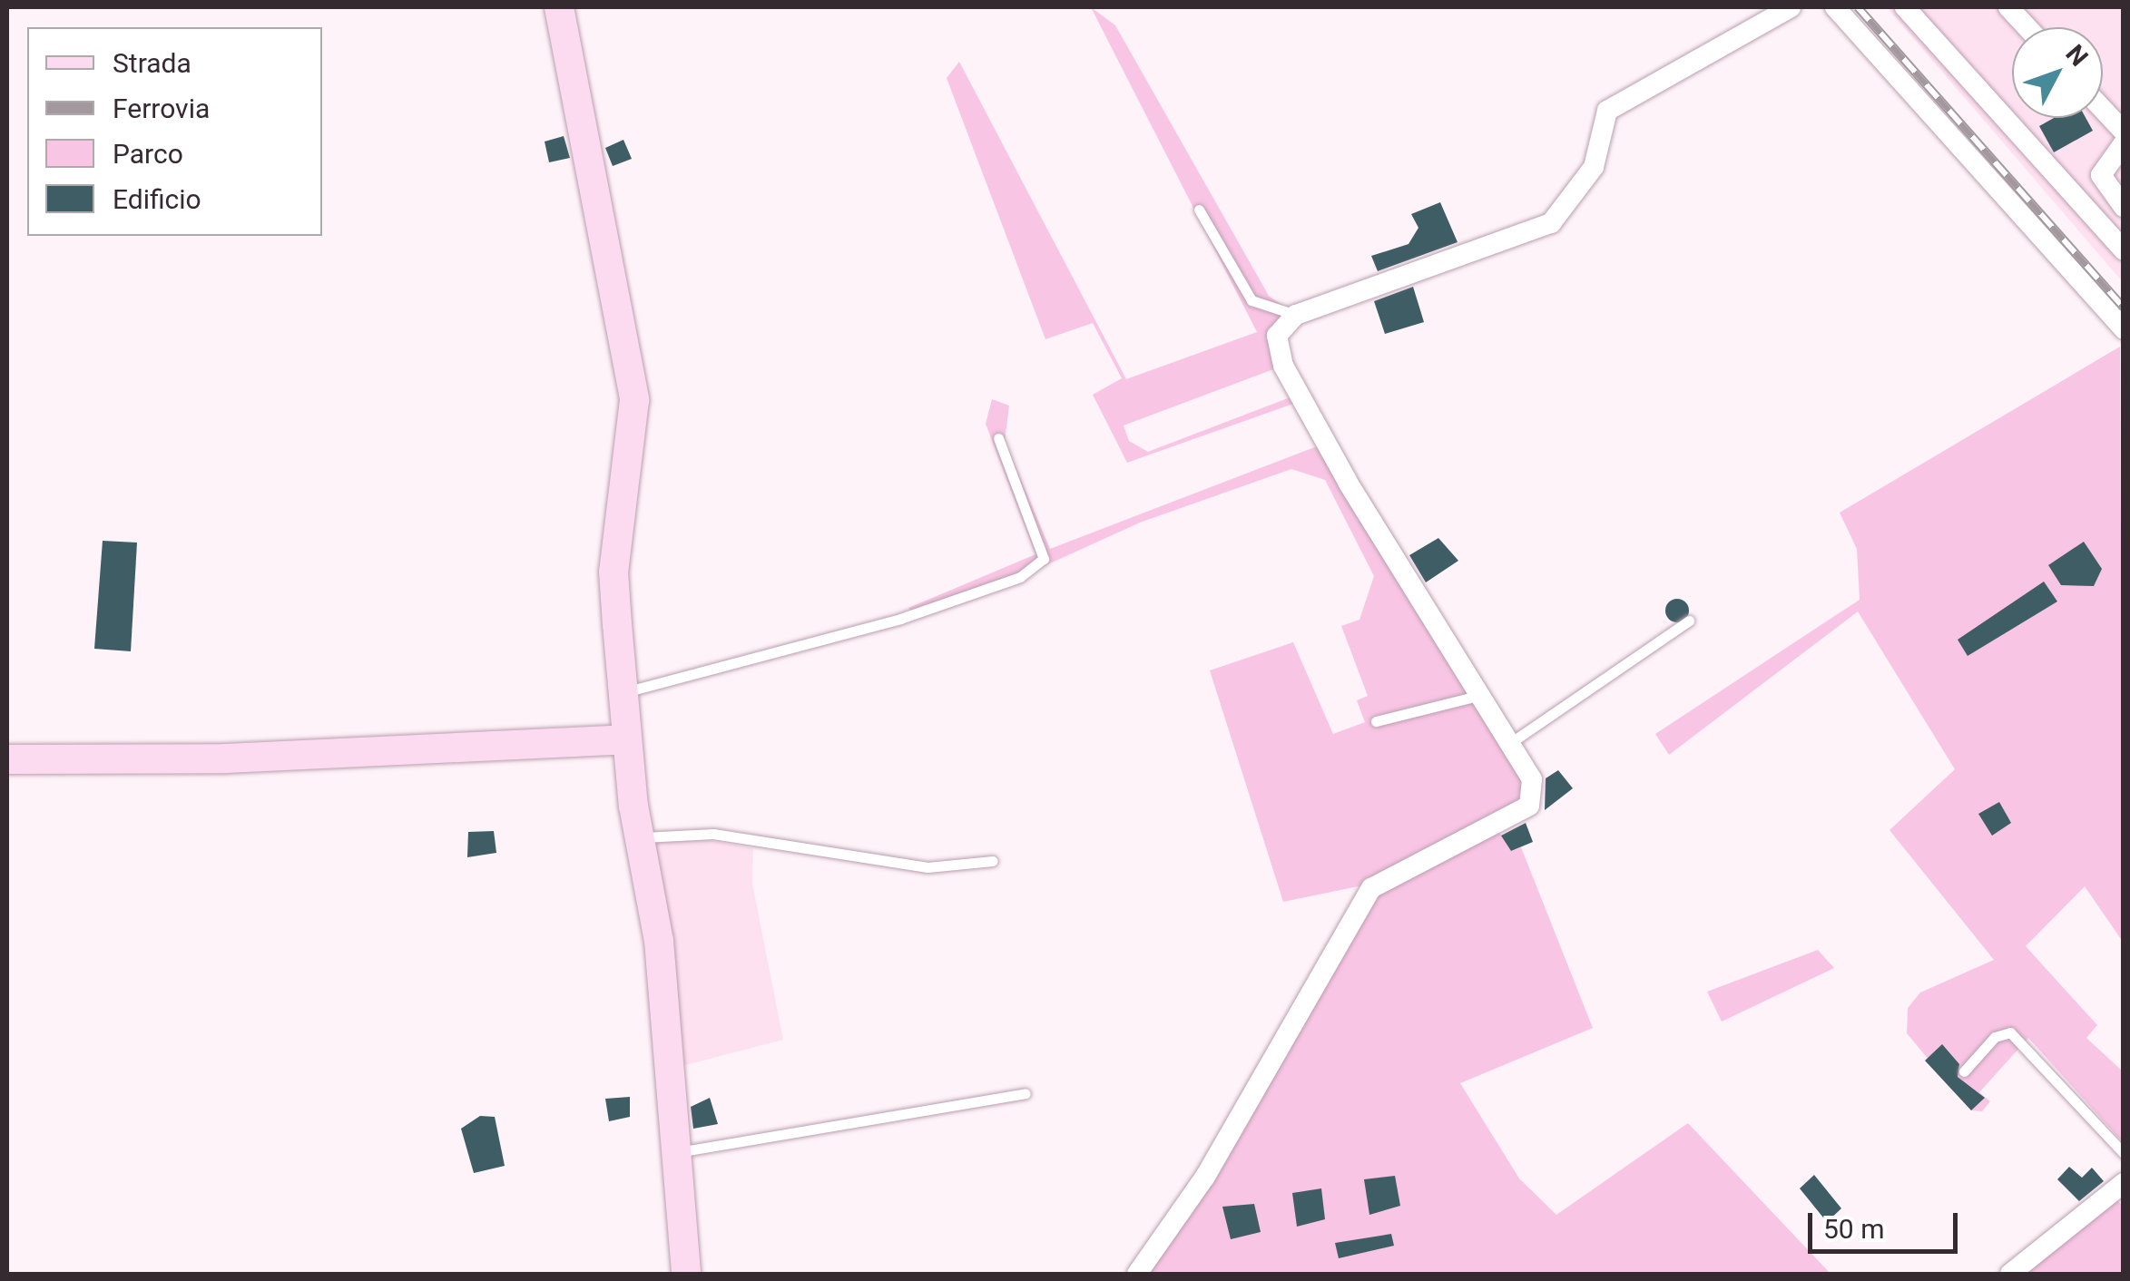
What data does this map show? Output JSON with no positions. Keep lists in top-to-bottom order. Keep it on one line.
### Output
{"legend":["Strada","Ferrovia","Parco","Edificio"],"scale_bar":"50 m","north":"top right"}
